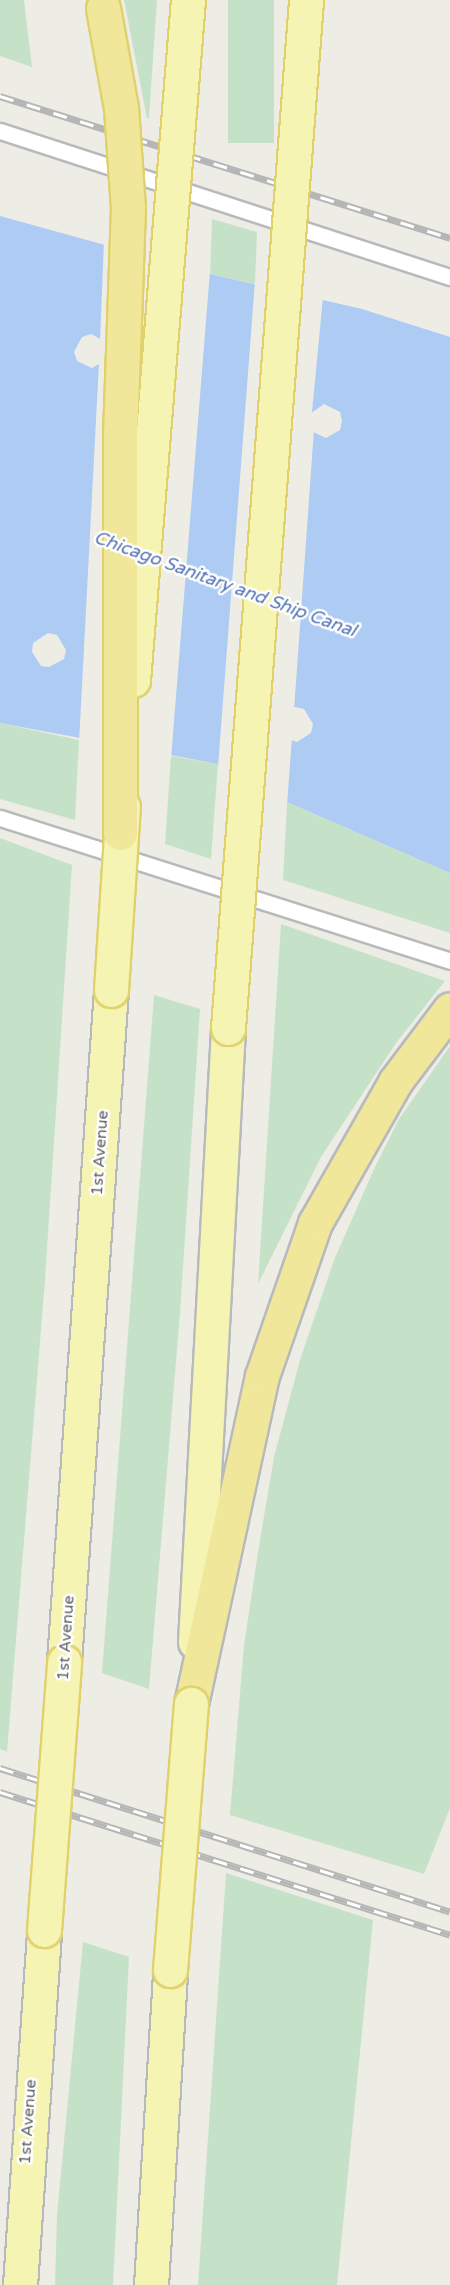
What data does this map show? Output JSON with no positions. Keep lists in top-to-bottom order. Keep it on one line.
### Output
{"streets":{"main road":["1st Avenue"]},"water":["Chicago Sanitary and Ship Canal"]}
